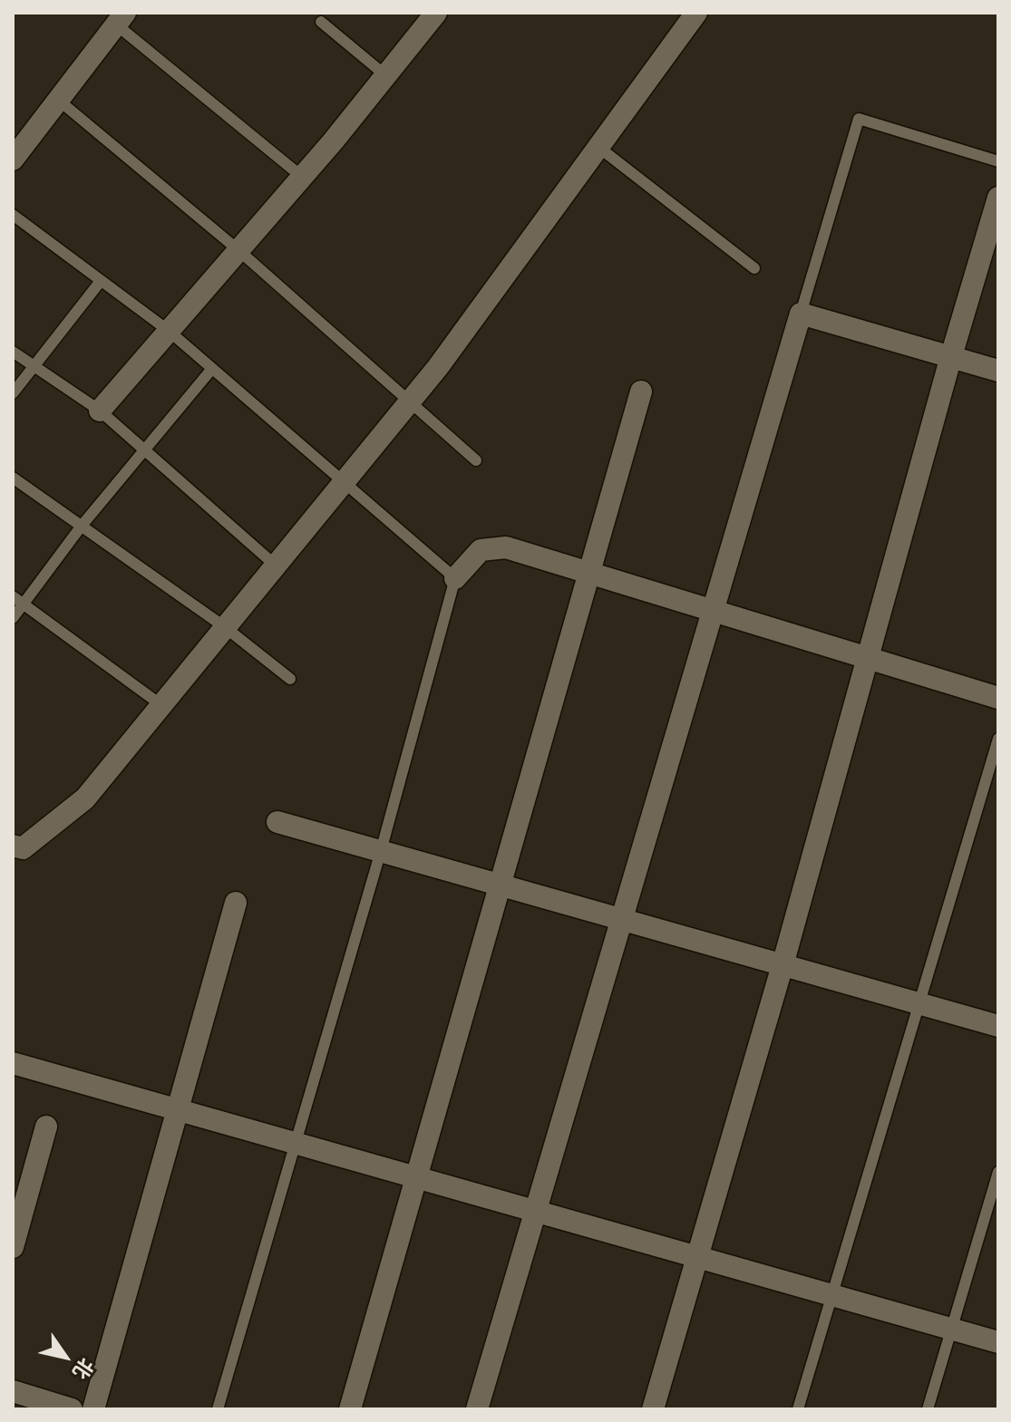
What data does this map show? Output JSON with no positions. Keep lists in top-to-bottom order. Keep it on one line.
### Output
{"north":"bottom right"}
